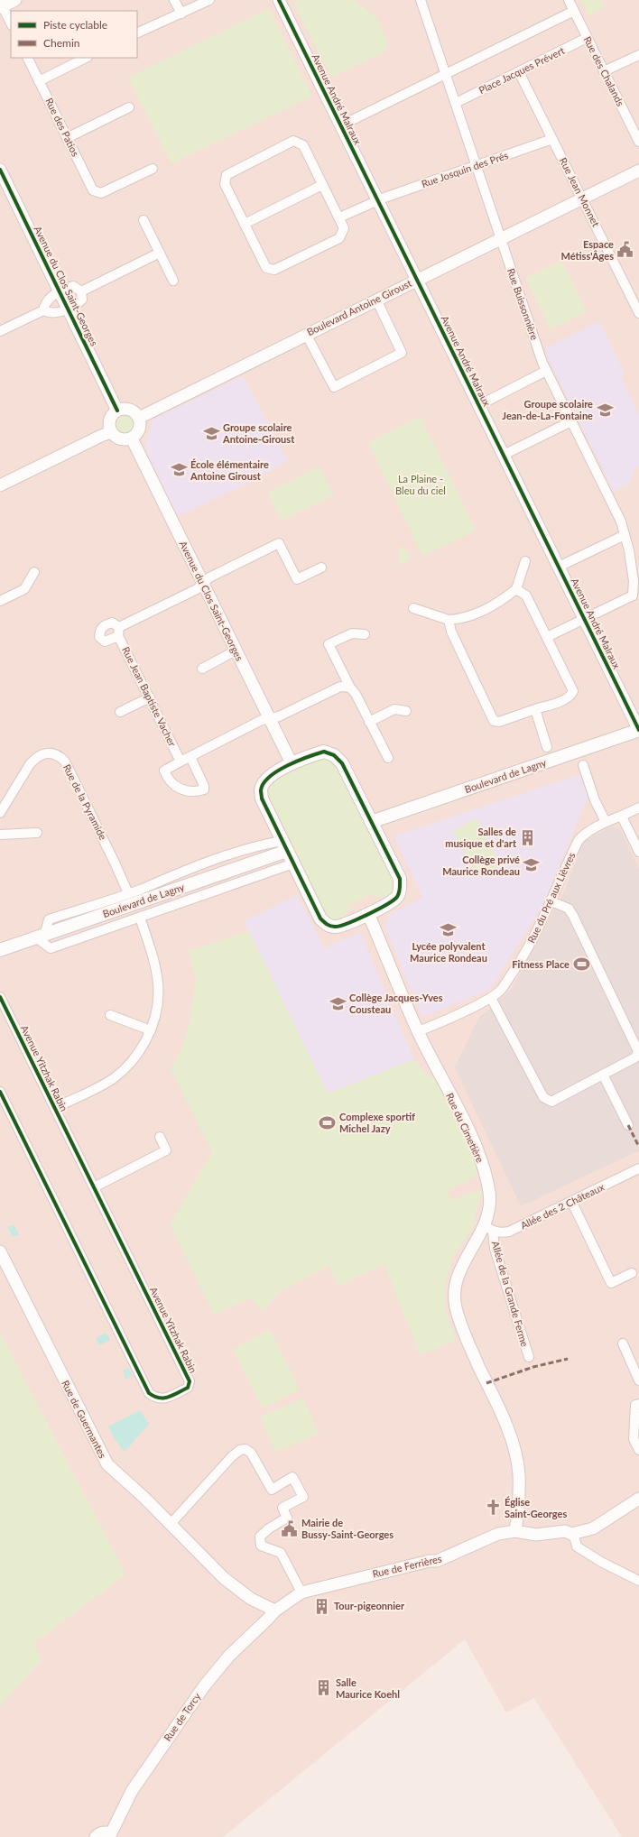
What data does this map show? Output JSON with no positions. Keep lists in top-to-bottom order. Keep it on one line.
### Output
{"streets":{"main road":["Boulevard de Lagny"],"street":["Place Jacques Prévert","Rue des Chalands","Avenue André Malraux","Rue des Patios","Rue Josquin des Prés","Rue Jean Monnet","Avenue du Clos Saint-Georges","Rue Buissonnière","Boulevard Antoine Giroust","Rue Jean Baptiste Vacher","Rue de la Pyramide","Rue du Pré aux Lièvres","Avenue Yitzhak Rabin","Rue du Cimetière","Allée des 2 Châteaux","Allée de la Grande Ferme","Rue de Guermantes","Rue de Ferrières","Rue de Torcy"]},"crossings":[["Place Jacques Prévert","Rue des Chalands"],["Place Jacques Prévert","Rue Jean Monnet"],["Place Jacques Prévert","Rue Buissonnière"],["Avenue André Malraux","Rue Josquin des Prés"],["Avenue André Malraux","Boulevard Antoine Giroust"],["Avenue André Malraux","Boulevard de Lagny"],["Rue Josquin des Prés","Rue Jean Monnet"],["Rue Josquin des Prés","Rue Buissonnière"],["Rue Jean Monnet","Boulevard Antoine Giroust"],["Avenue du Clos Saint-Georges","Boulevard Antoine Giroust"],["Avenue du Clos Saint-Georges","Rue Jean Baptiste Vacher"],["Rue Buissonnière","Boulevard Antoine Giroust"],["Rue du Pré aux Lièvres","Rue du Cimetière"],["Rue du Cimetière","Allée des 2 Châteaux"],["Rue du Cimetière","Allée de la Grande Ferme"],["Rue du Cimetière","Rue de Ferrières"],["Allée des 2 Châteaux","Allée de la Grande Ferme"],["Rue de Guermantes","Rue de Ferrières"],["Rue de Guermantes","Rue de Torcy"],["Rue de Ferrières","Rue de Torcy"]],"parks":["La Plaine - Bleu du ciel"],"places":{"public building":["Espace Métiss'Âges","Mairie de Bussy-Saint-Georges"],"school or university":["Groupe scolaire Jean-de-La-Fontaine","Groupe scolaire Antoine-Giroust","École élémentaire Antoine Giroust","Collège privé Maurice Rondeau","Lycée polyvalent Maurice Rondeau","Collège Jacques-Yves Cousteau"],"building":["Salles de musique et d'art","Tour-pigeonnier","Salle Maurice Koehl"],"sports":["Fitness Place","Complexe sportif Michel Jazy"],"church":["Église Saint-Georges"]},"legend":["Piste cyclable","Chemin"]}
